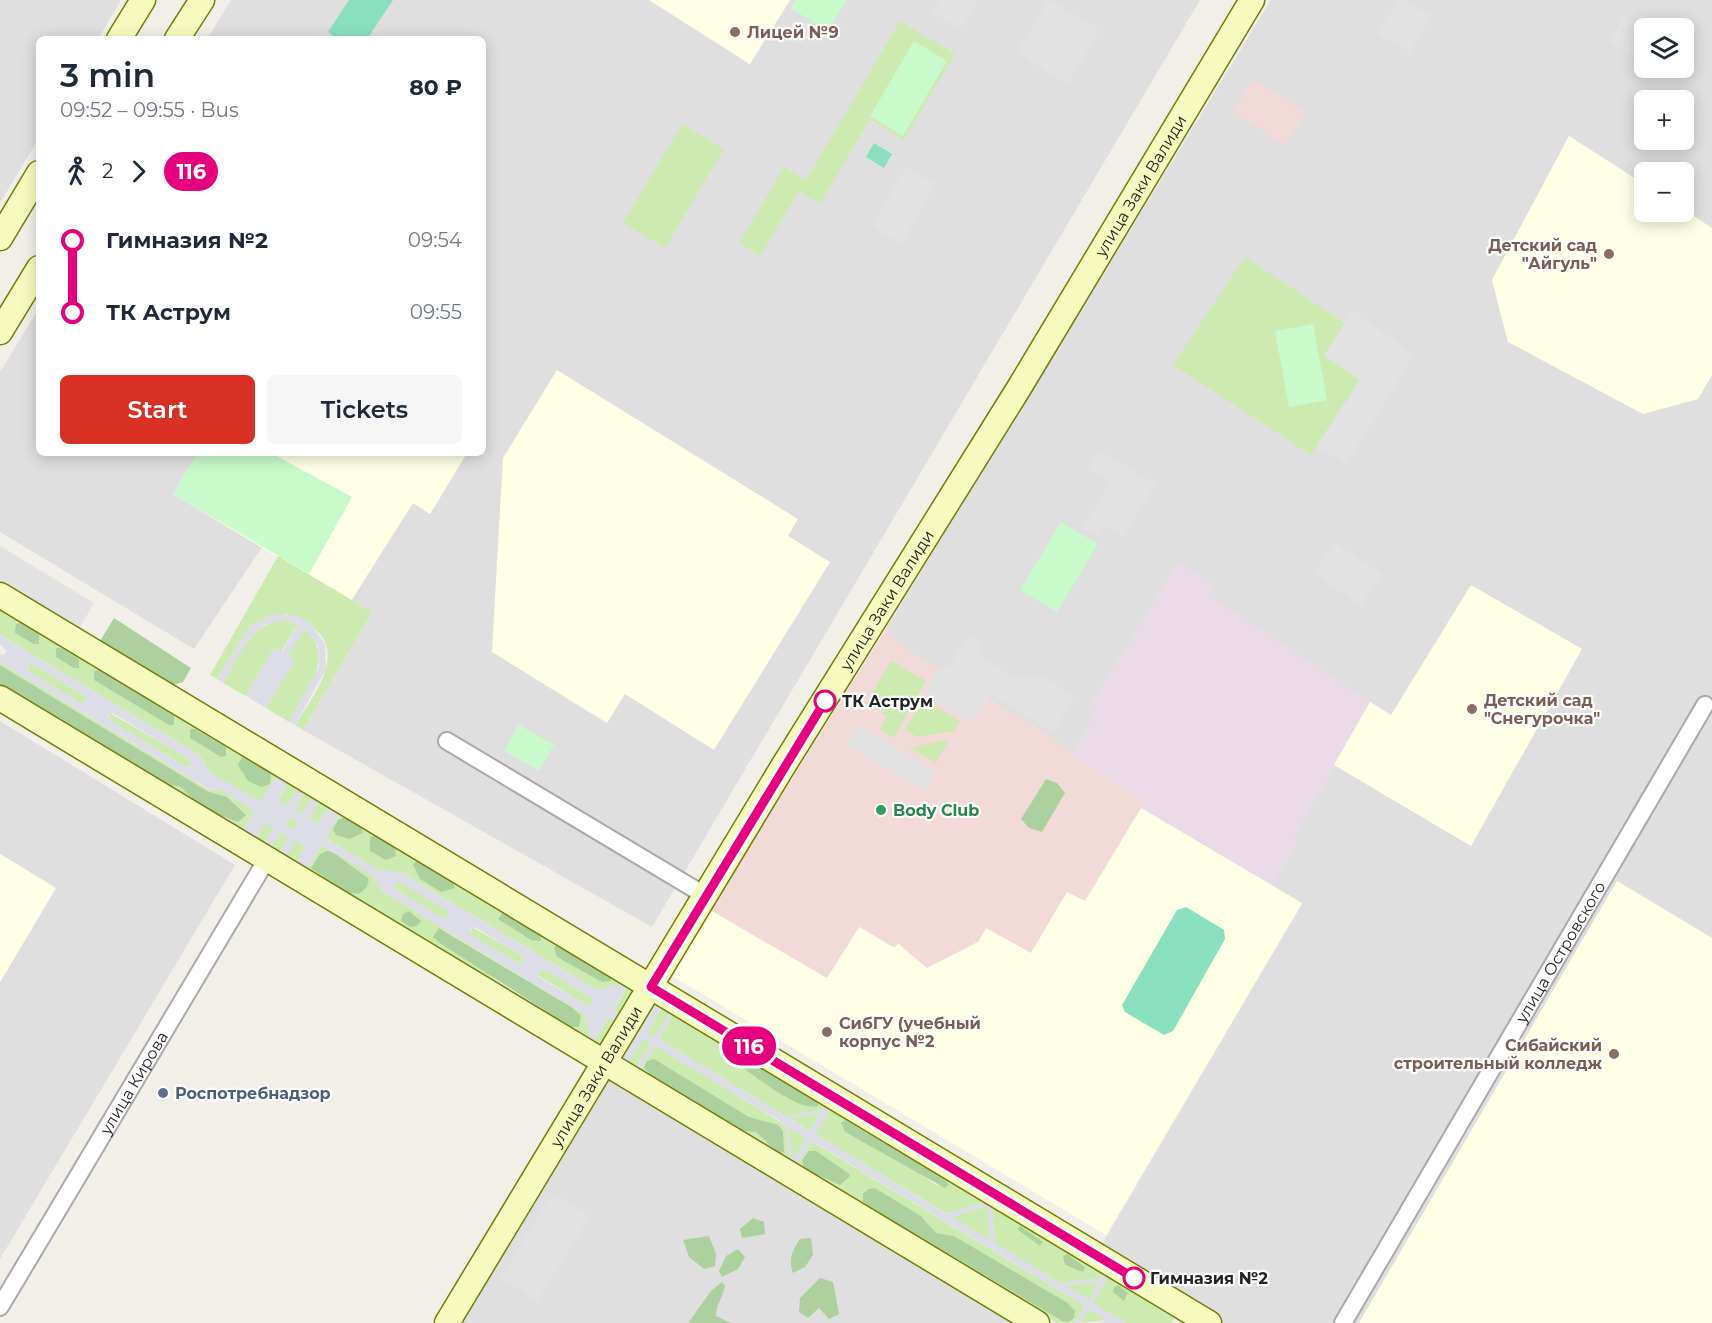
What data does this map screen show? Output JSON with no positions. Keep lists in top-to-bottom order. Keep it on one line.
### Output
{"streets":{"main road":["улица Заки Валиди"],"street":["улица Островского","улица Кирова"]},"places":["Лицей №9","Детский сад \"Айгуль\"","ТК Аструм","Детский сад \"Снегурочка\"","Body Club","СибГУ (учебный корпус №2","Сибайский строительный колледж","Роспотребнадзор","Гимназия №2"],"lines":["bus line 116"],"page":{"on_map":"116","map_buttons":["+","−"],"heading":["3 min","09:52 – 09:55 · Bus","80 ₽"],"legs":["2","116"],"list":[{"name":"Гимназия №2","value":"09:54"},{"name":"ТК Аструм","value":"09:55"}],"buttons":["Start","Tickets"]}}
